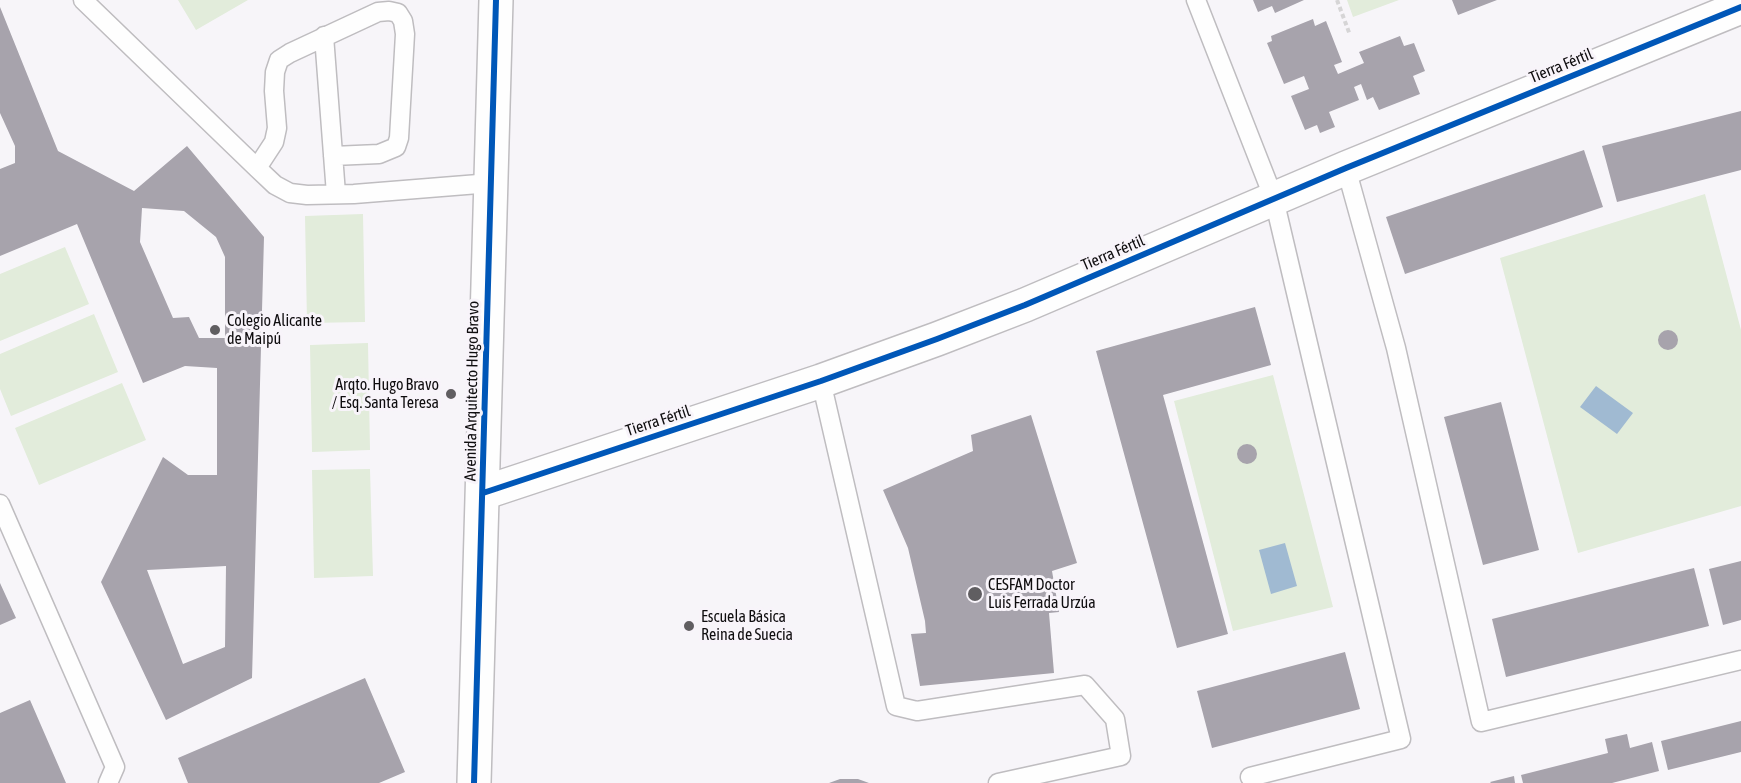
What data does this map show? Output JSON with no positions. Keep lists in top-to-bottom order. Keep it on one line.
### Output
{"streets":{"street":["Tierra Fértil","Avenida Arquitecto Hugo Bravo"]},"crossings":[["Tierra Fértil","Avenida Arquitecto Hugo Bravo"]],"places":["Colegio Alicante de Maipú","Arqto. Hugo Bravo / Esq. Santa Teresa","CESFAM Doctor Luis Ferrada Urzúa","Escuela Básica Reina de Suecia"]}
